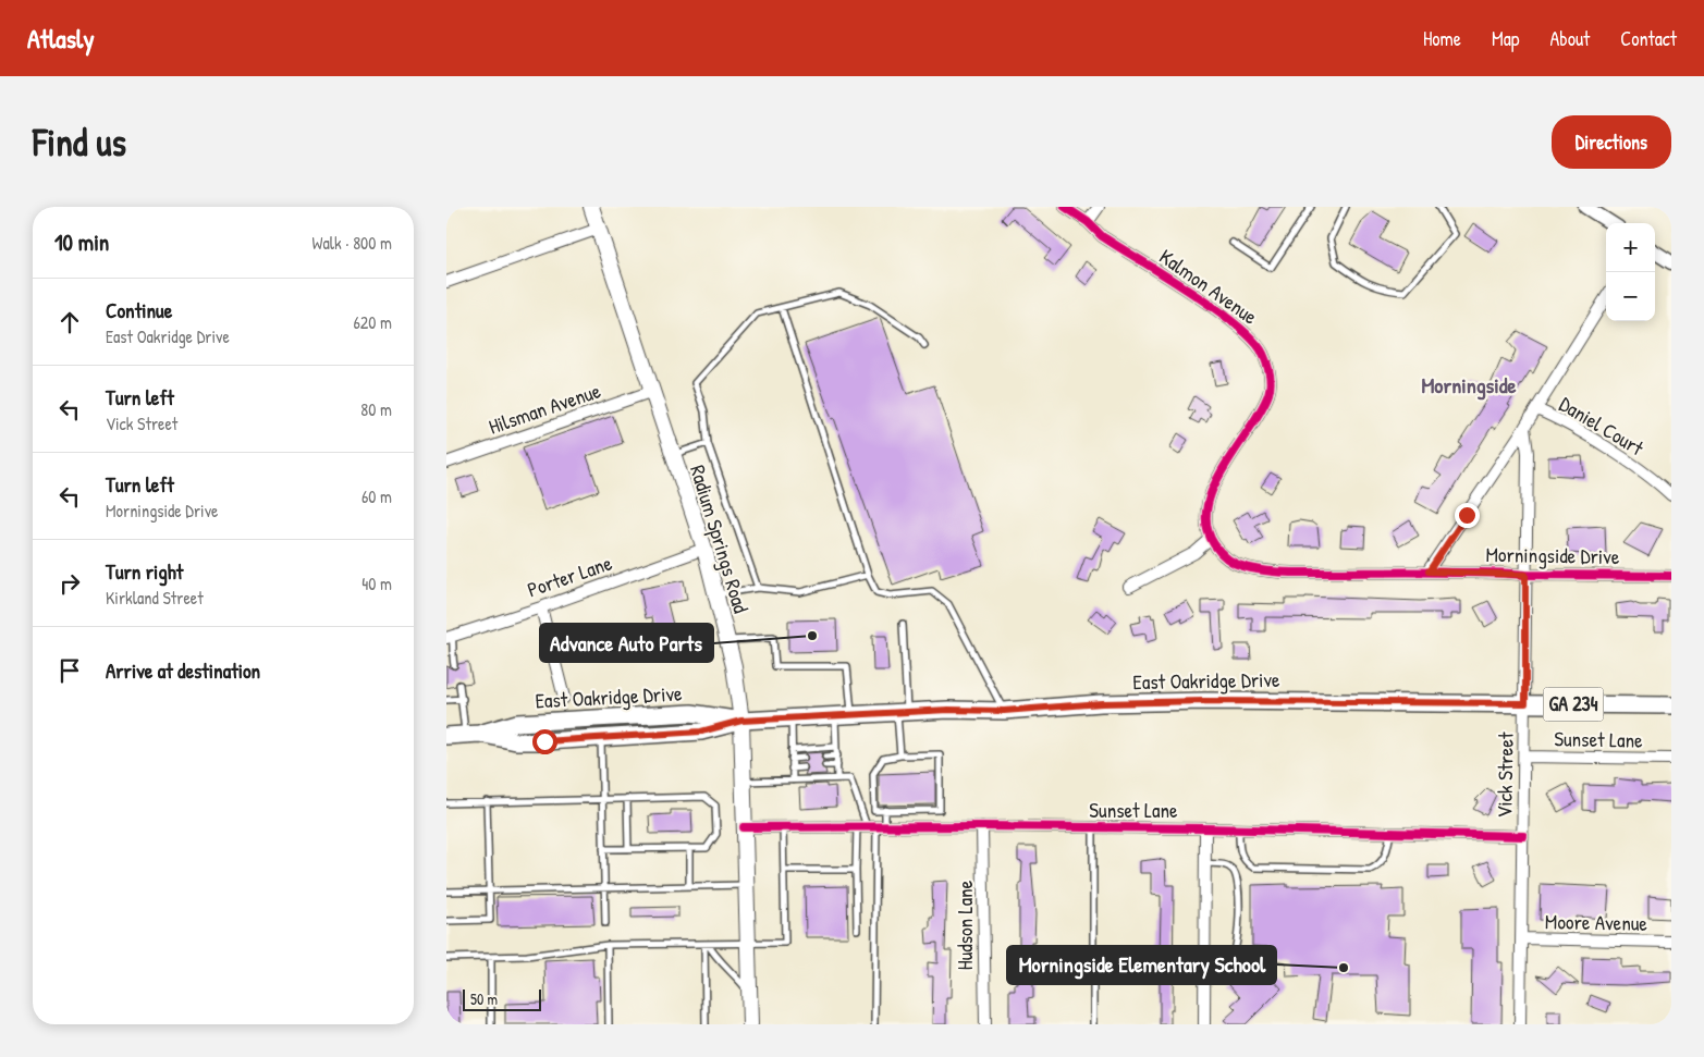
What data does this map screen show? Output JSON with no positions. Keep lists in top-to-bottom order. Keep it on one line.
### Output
{"streets":{"main road":["Radium Springs Road","East Oakridge Drive","GA 234"],"street":["Kalmon Avenue","Hilsman Avenue","Daniel Court","Morningside Drive","Porter Lane","Sunset Lane","Vick Street","Moore Avenue","Hudson Lane"]},"crossings":[["Kalmon Avenue","Morningside Drive"],["Hilsman Avenue","Radium Springs Road"],["Radium Springs Road","Porter Lane"],["Radium Springs Road","East Oakridge Drive"],["Radium Springs Road","Sunset Lane"],["Morningside Drive","Vick Street"],["East Oakridge Drive","Vick Street"],["Sunset Lane","Vick Street"],["Sunset Lane","Hudson Lane"],["Vick Street","Moore Avenue"]],"districts":["Morningside"],"places":["Advance Auto Parts","Morningside Elementary School"],"scale_bar":"50 m","page":{"header":"Atlasly","nav":["Home","Map","About","Contact"],"buttons":"Directions","title":"Find us","heading":["10 min","Walk · 800 m"],"map_buttons":["+","−"],"list":[["Continue","East Oakridge Drive","620 m"],["Turn left","Vick Street","80 m"],["Turn left","Morningside Drive","60 m"],["Turn right","Kirkland Street","40 m"],"Arrive at destination"],"scale":"50 m"}}
